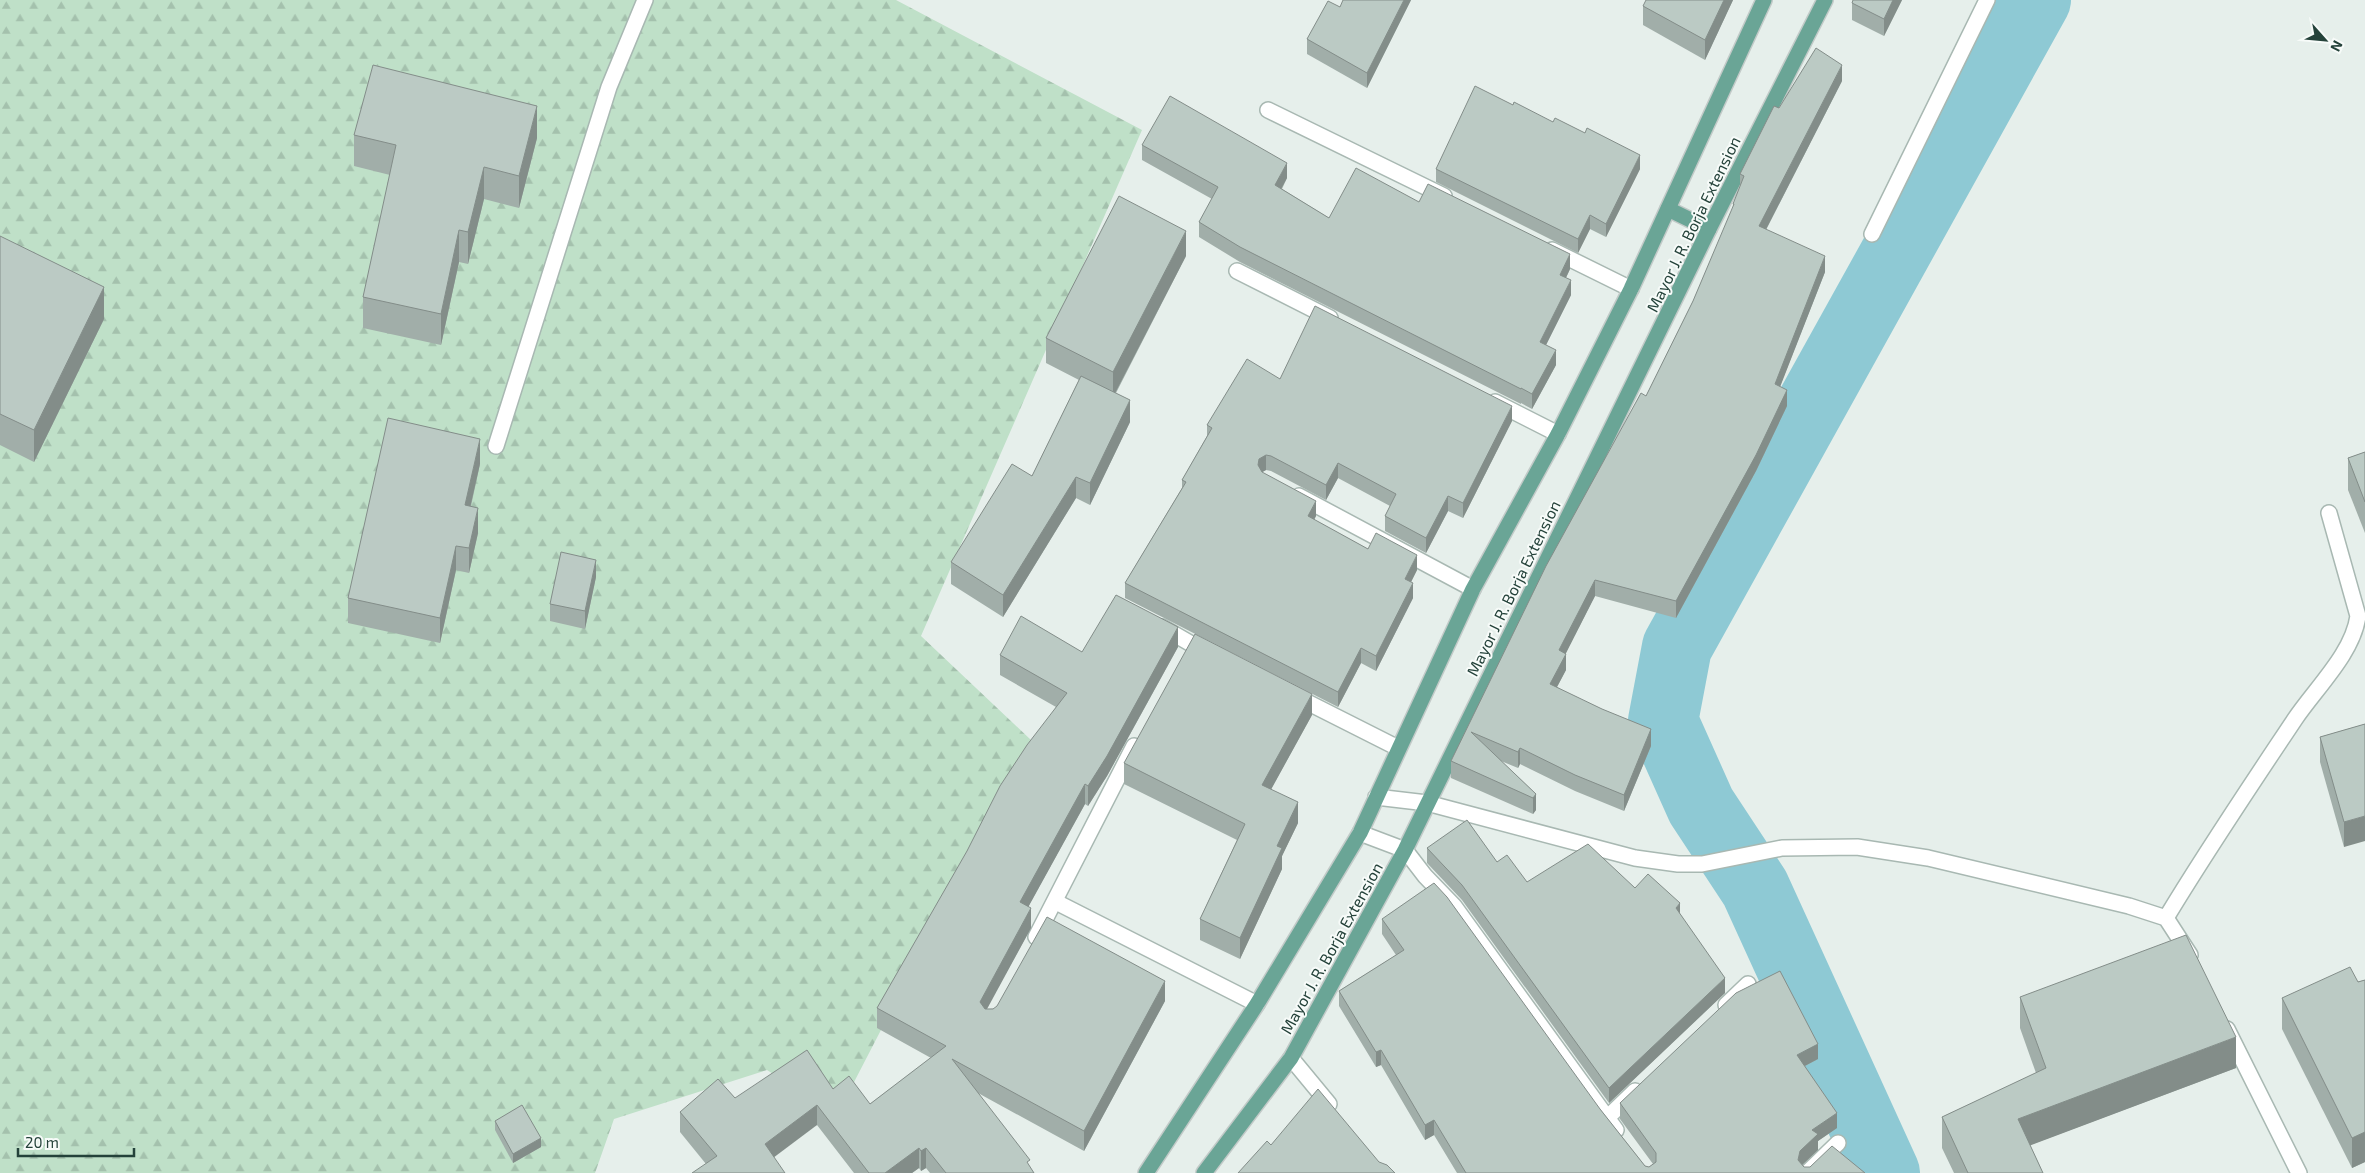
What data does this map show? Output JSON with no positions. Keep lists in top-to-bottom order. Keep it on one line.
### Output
{"streets":{"main road":["Mayor J. R. Borja Extension"]},"scale_bar":"20 m","north":"bottom right"}
